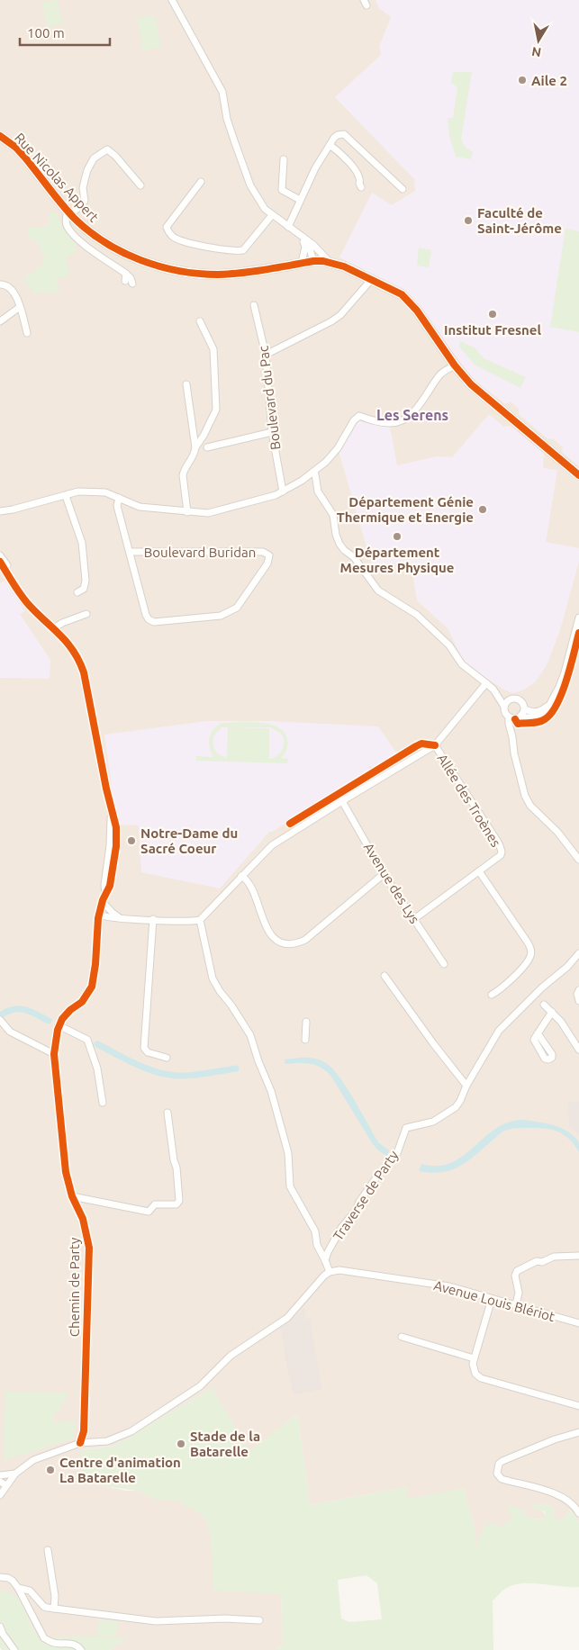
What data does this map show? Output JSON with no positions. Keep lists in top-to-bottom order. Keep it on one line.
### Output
{"streets":{"street":["Rue Nicolas Appert","Boulevard du Pac","Boulevard Buridan","Allée des Troènes","Avenue des Lys","Traverse de Party","Chemin de Party","Avenue Louis Blériot"]},"districts":["Les Serens"],"places":["Aile 2","Faculté de Saint-Jérôme","Institut Fresnel","Département Génie Thermique et Energie","Département Mesures Physique","Notre-Dame du Sacré Coeur","Stade de la Batarelle","Centre d'animation La Batarelle"],"scale_bar":"100 m","north":"bottom"}
